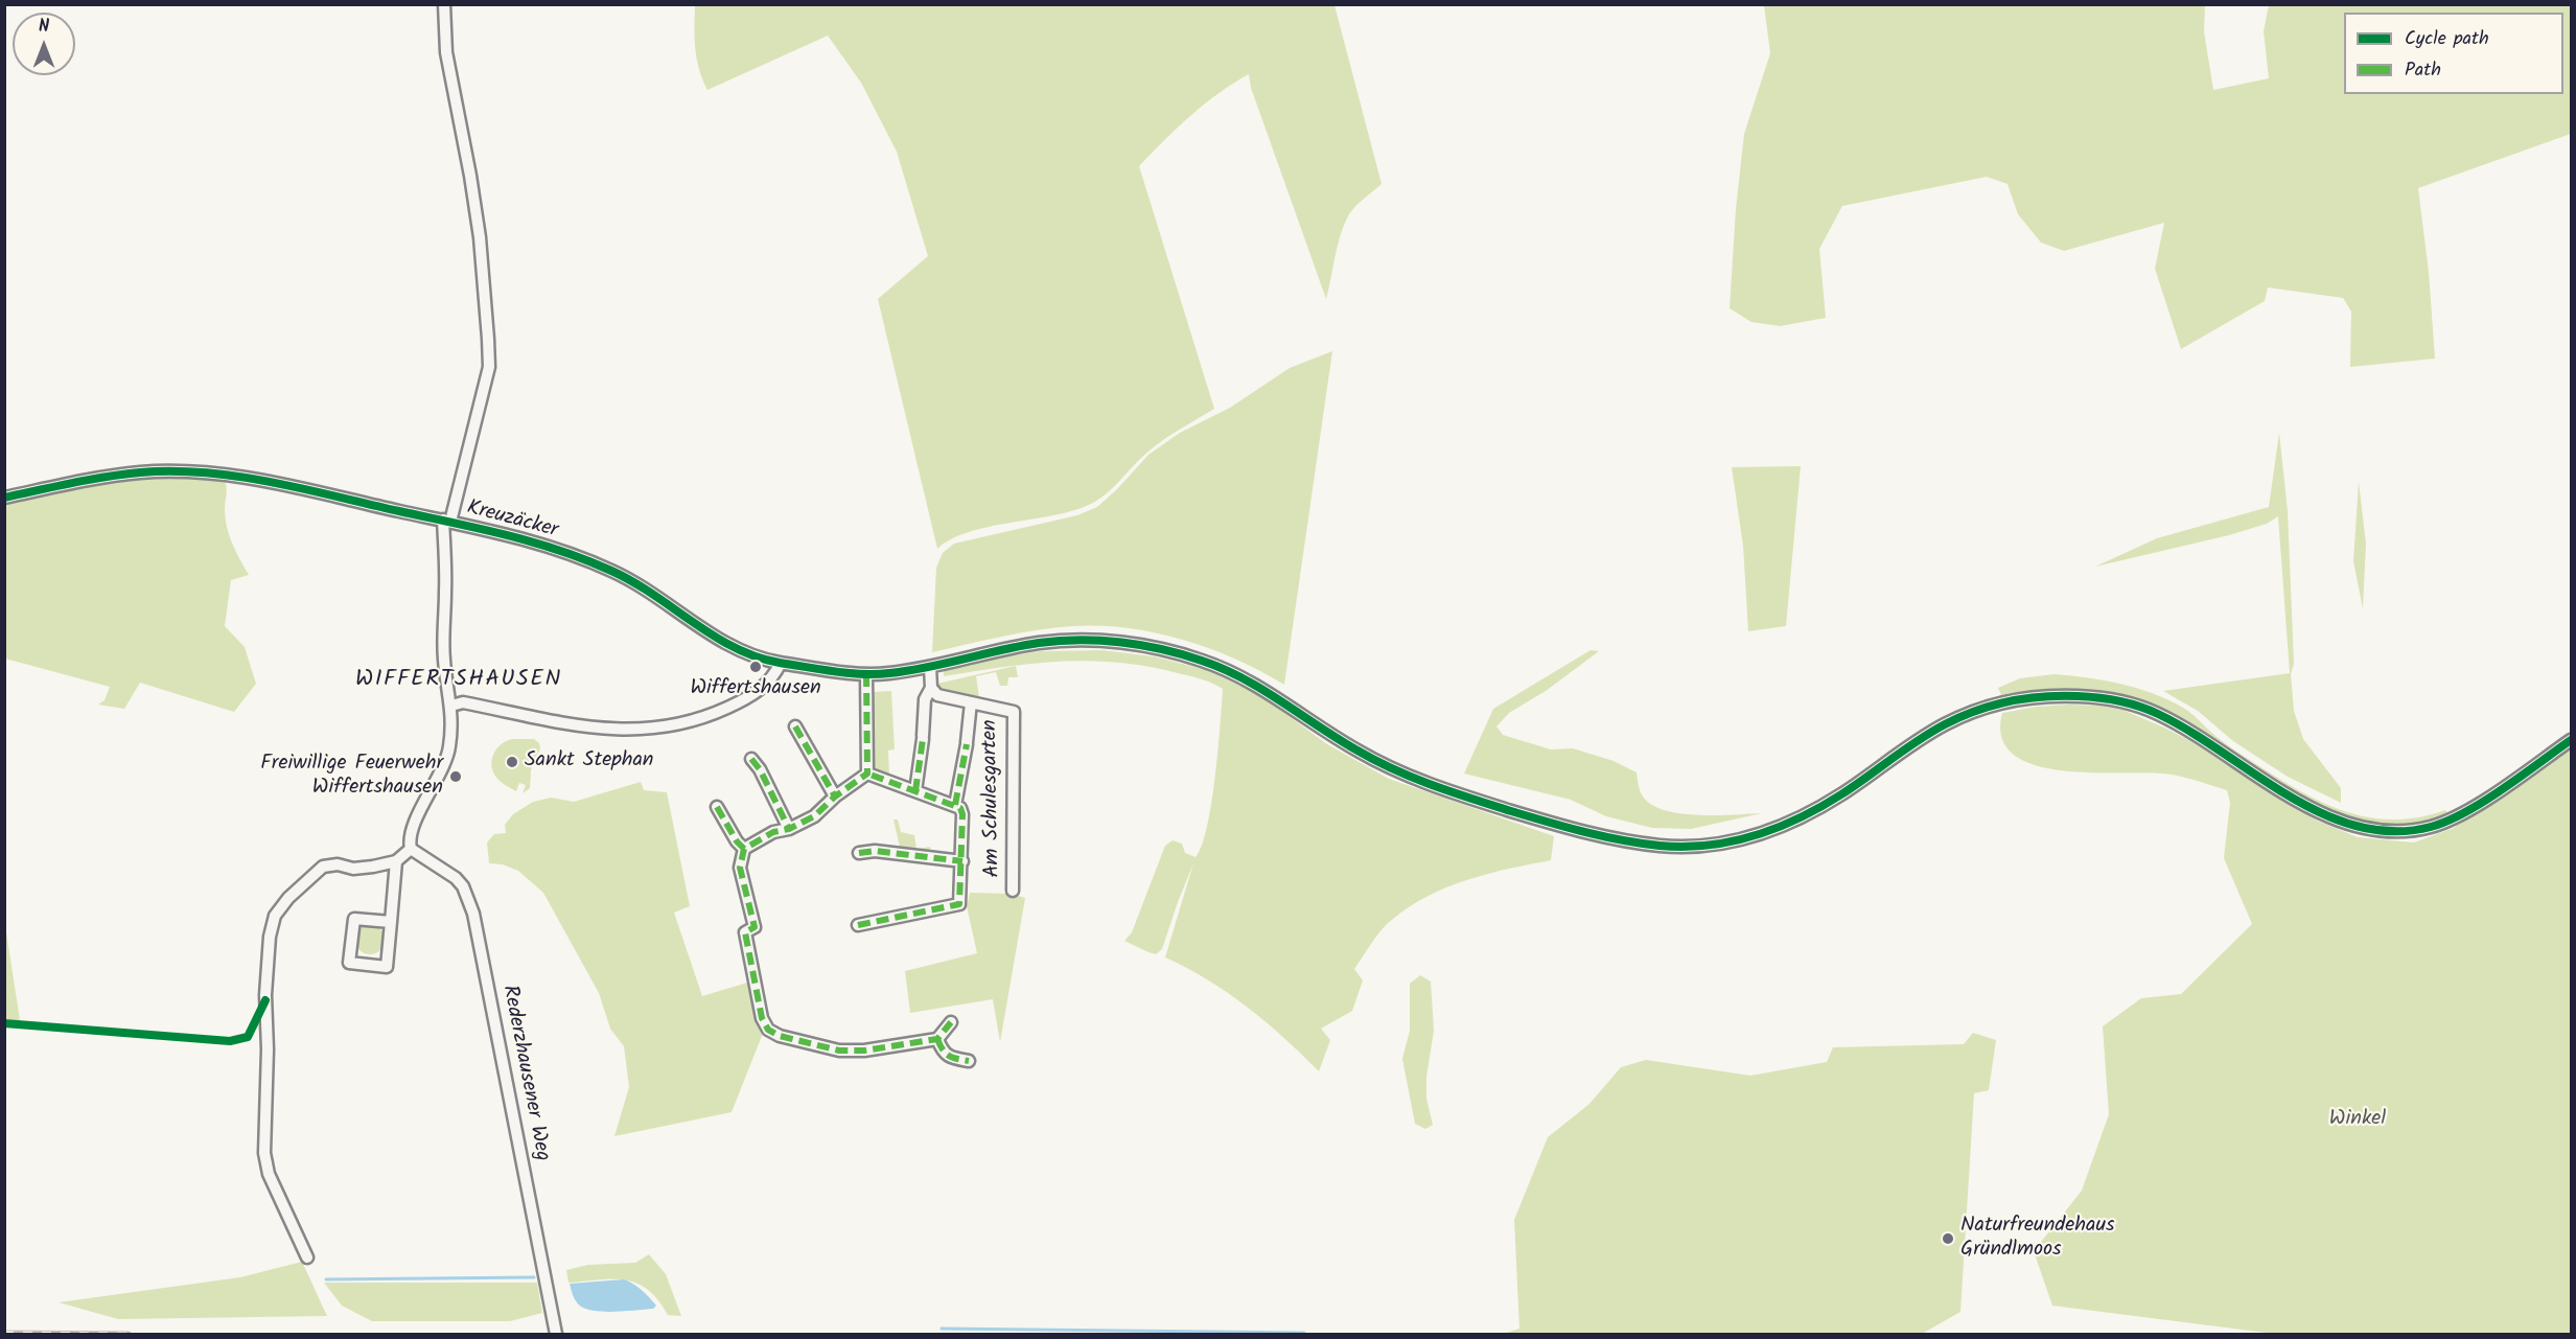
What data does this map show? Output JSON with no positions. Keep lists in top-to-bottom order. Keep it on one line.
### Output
{"streets":{"street":["Kreuzäcker","Am Schulesgarten","Rederzhausener Weg"]},"districts":["WIFFERTSHAUSEN"],"parks":["Winkel"],"places":["Wiffertshausen","Sankt Stephan","Freiwillige Feuerwehr Wiffertshausen","Naturfreundehaus Gründlmoos"],"legend":["Cycle path","Path"],"north":"top"}
